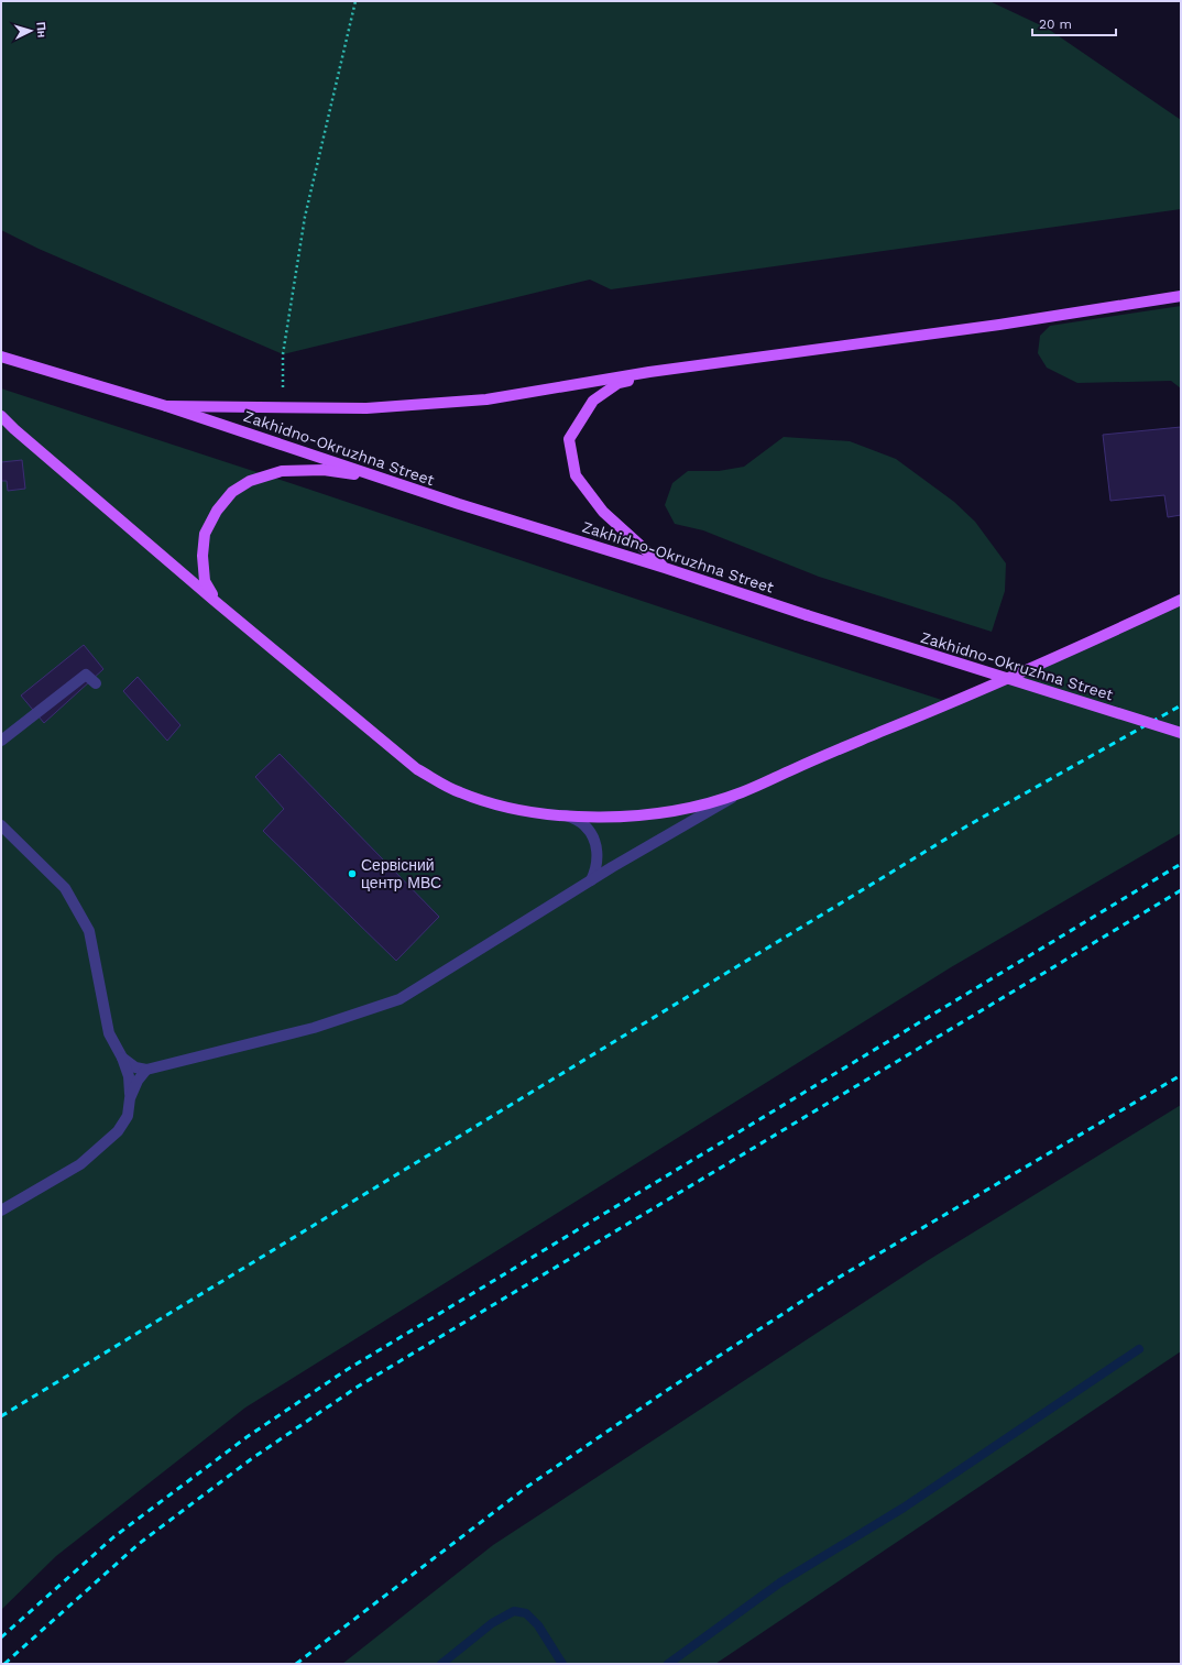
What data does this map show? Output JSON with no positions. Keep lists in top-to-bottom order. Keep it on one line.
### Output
{"streets":{"main road":["Zakhidno-Okruzhna Street"]},"places":["Сервісний центр МВС"],"scale_bar":"20 m","north":"right"}
